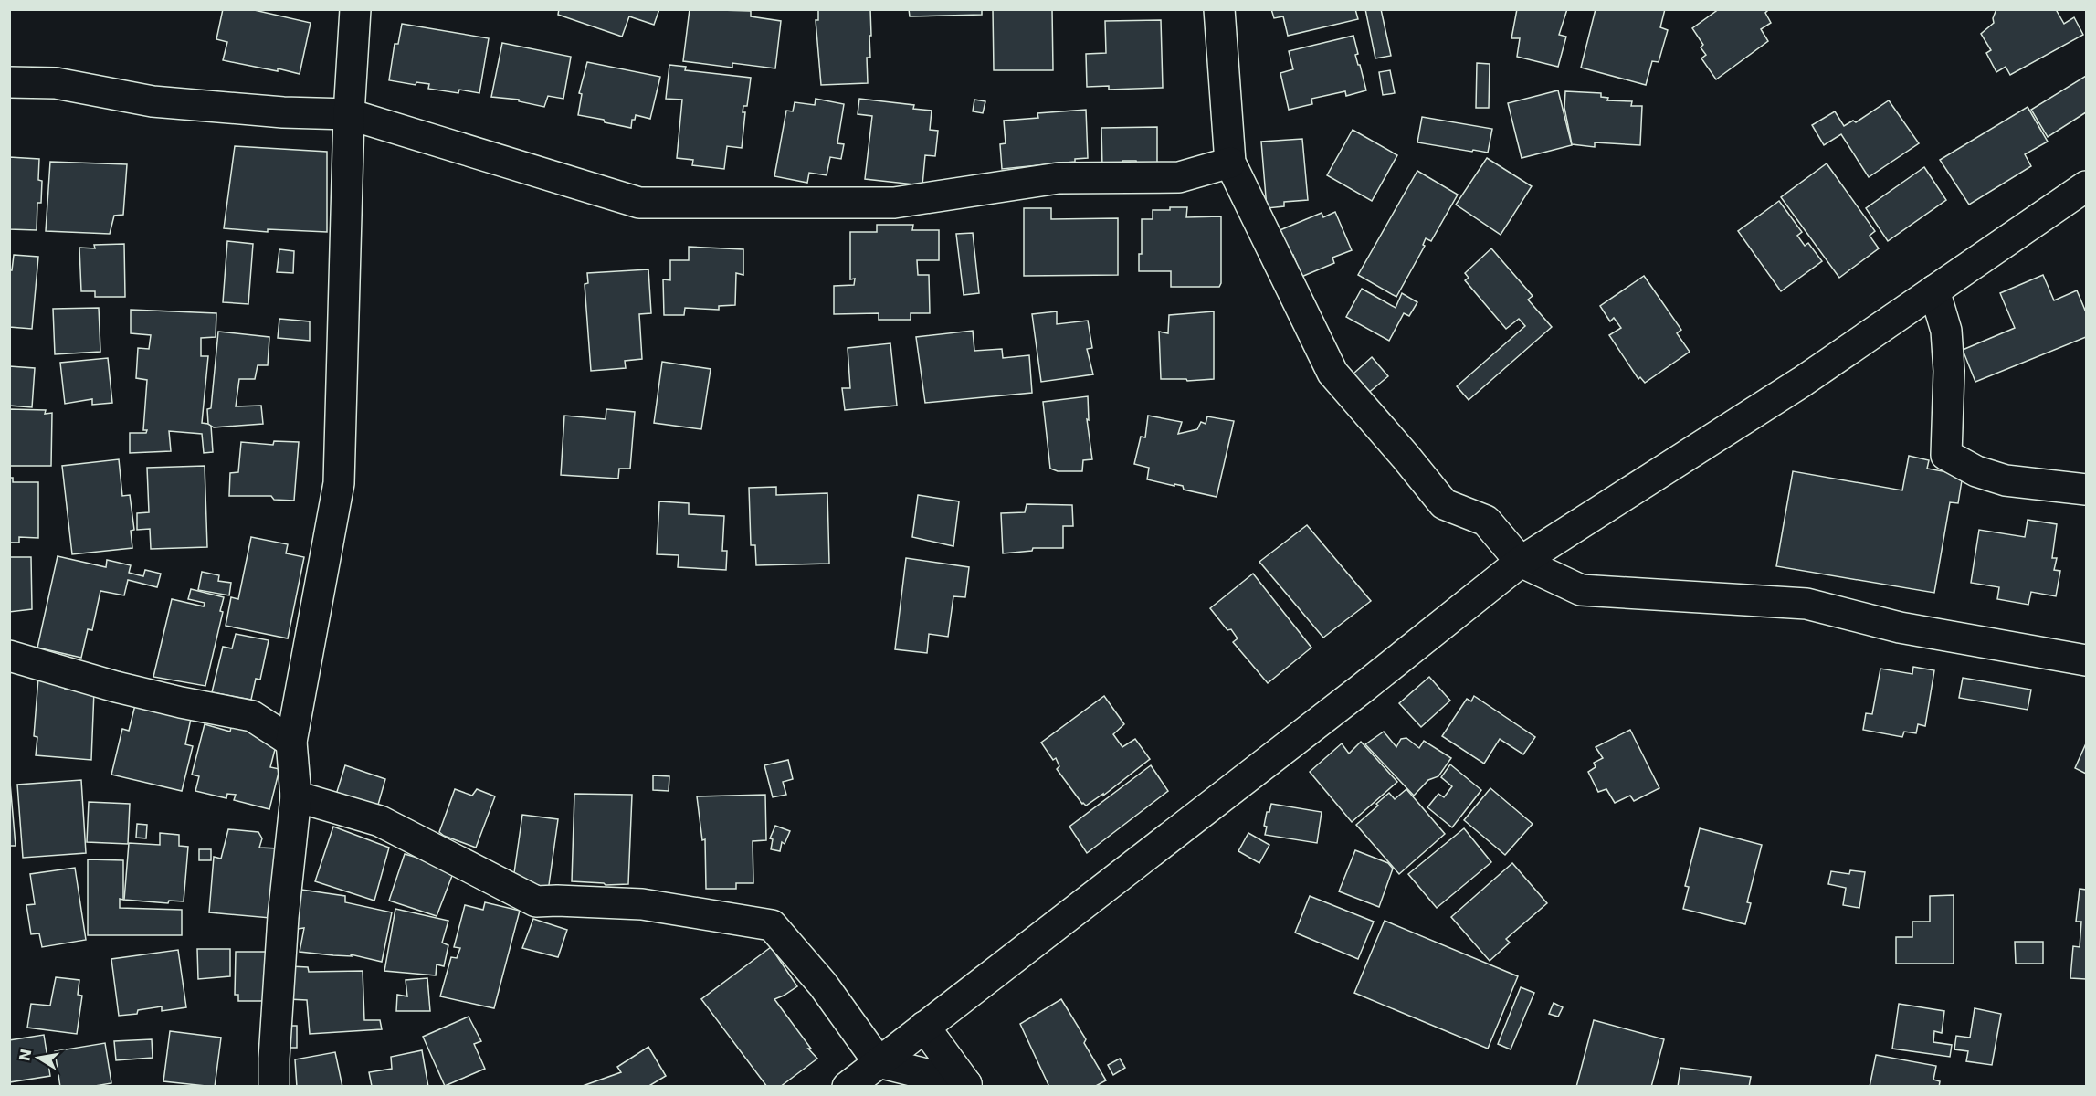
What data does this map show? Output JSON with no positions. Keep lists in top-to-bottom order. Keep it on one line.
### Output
{"north":"left"}
